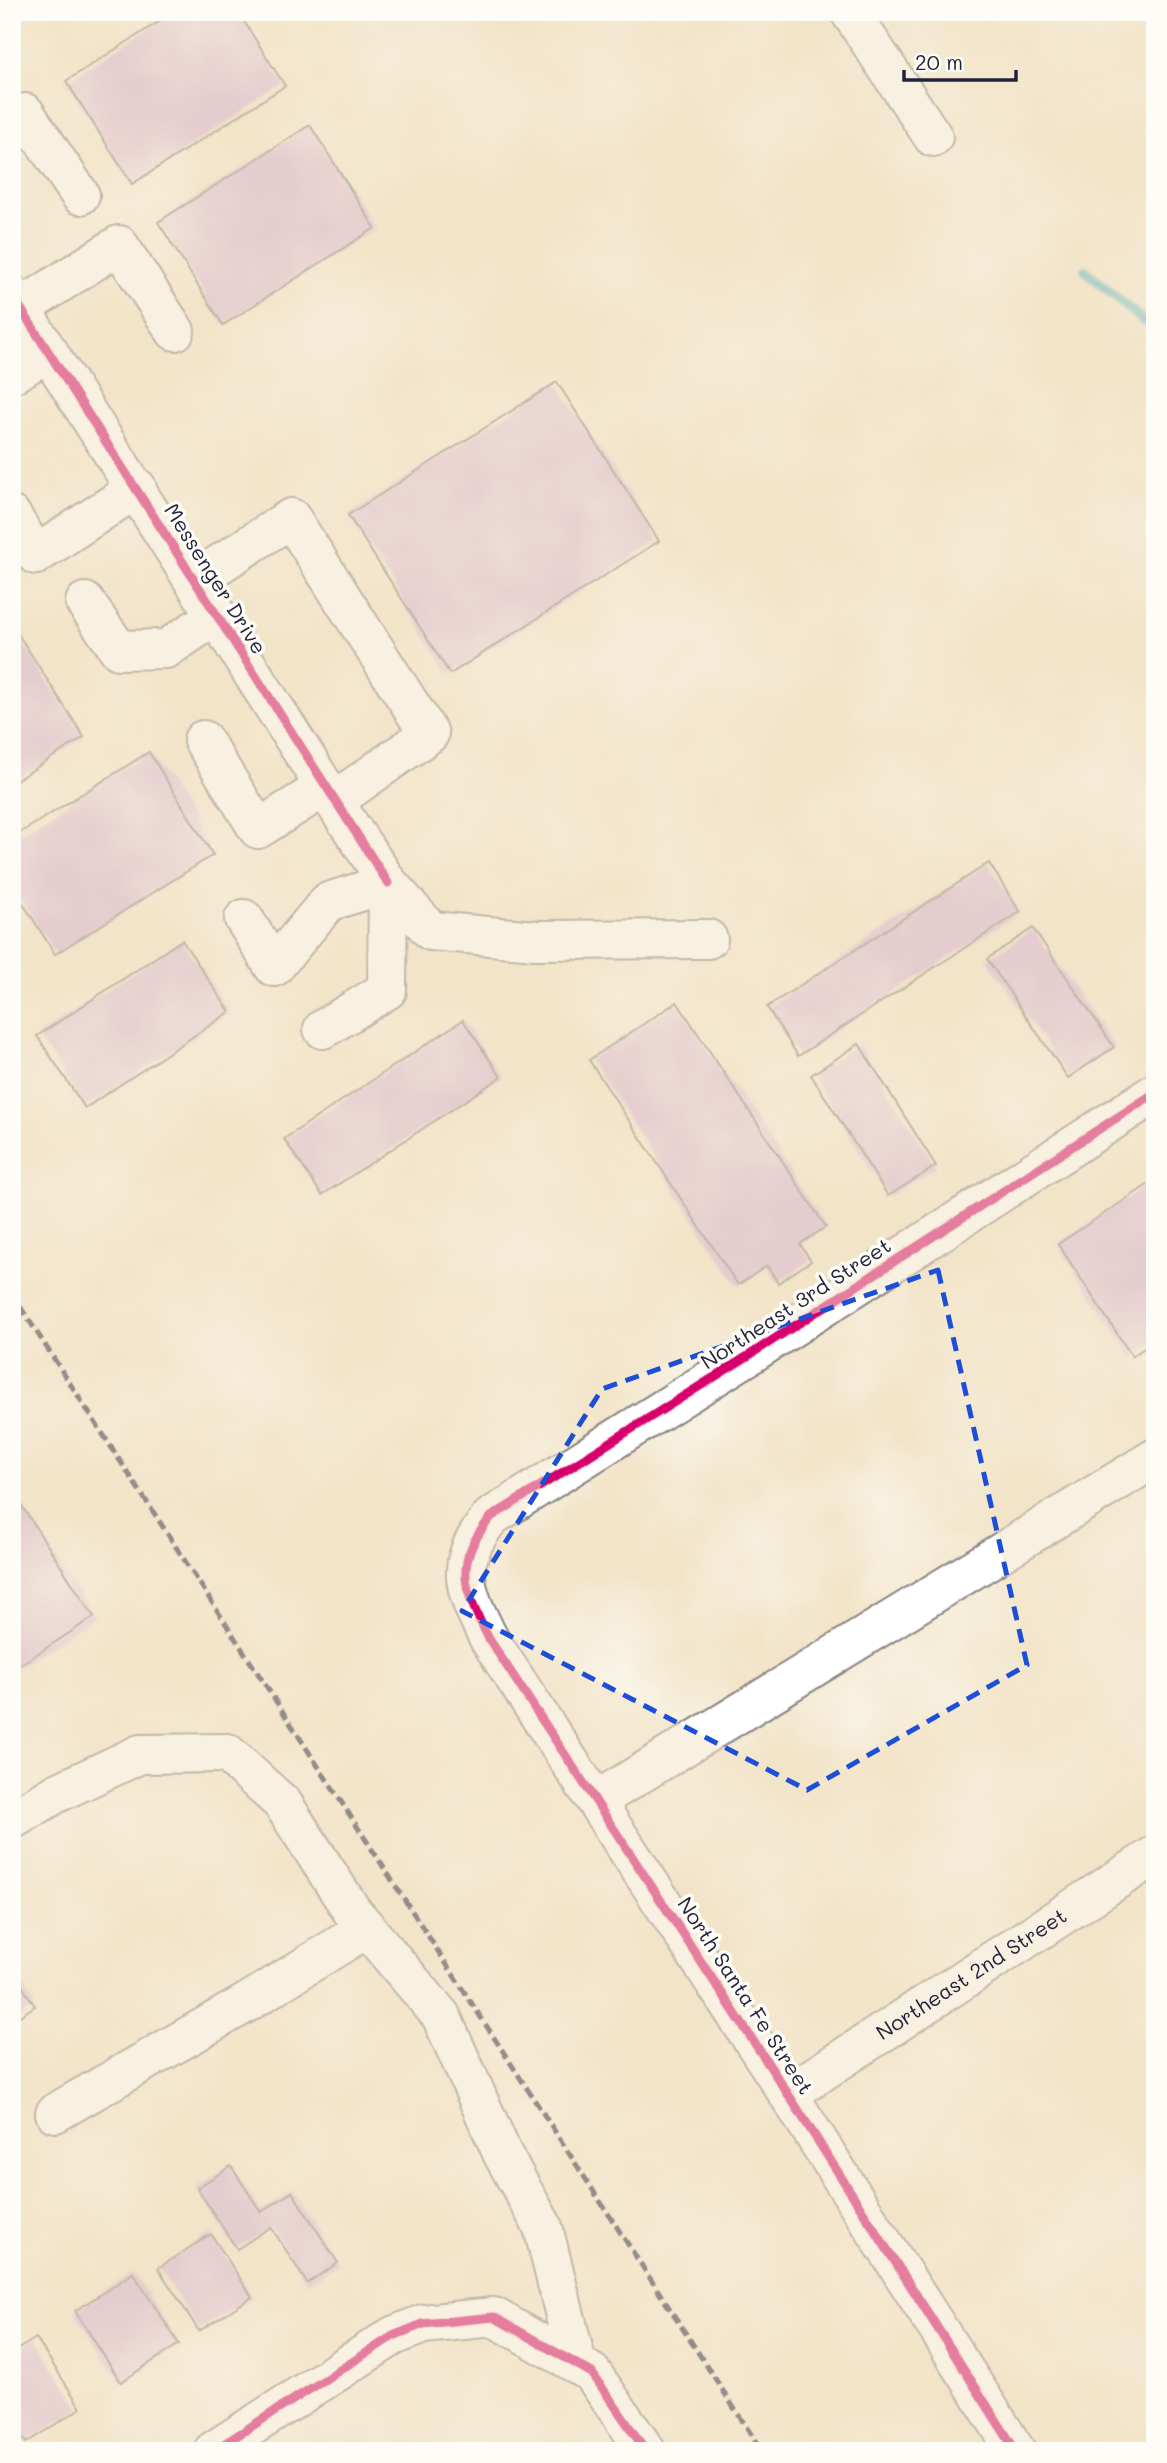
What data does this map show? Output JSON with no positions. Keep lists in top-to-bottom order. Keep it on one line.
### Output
{"streets":{"street":["Messenger Drive","Northeast 3rd Street","Northeast 2nd Street","North Santa Fe Street"]},"crossings":[["Northeast 3rd Street","North Santa Fe Street"],["Northeast 2nd Street","North Santa Fe Street"]],"scale_bar":"20 m"}
